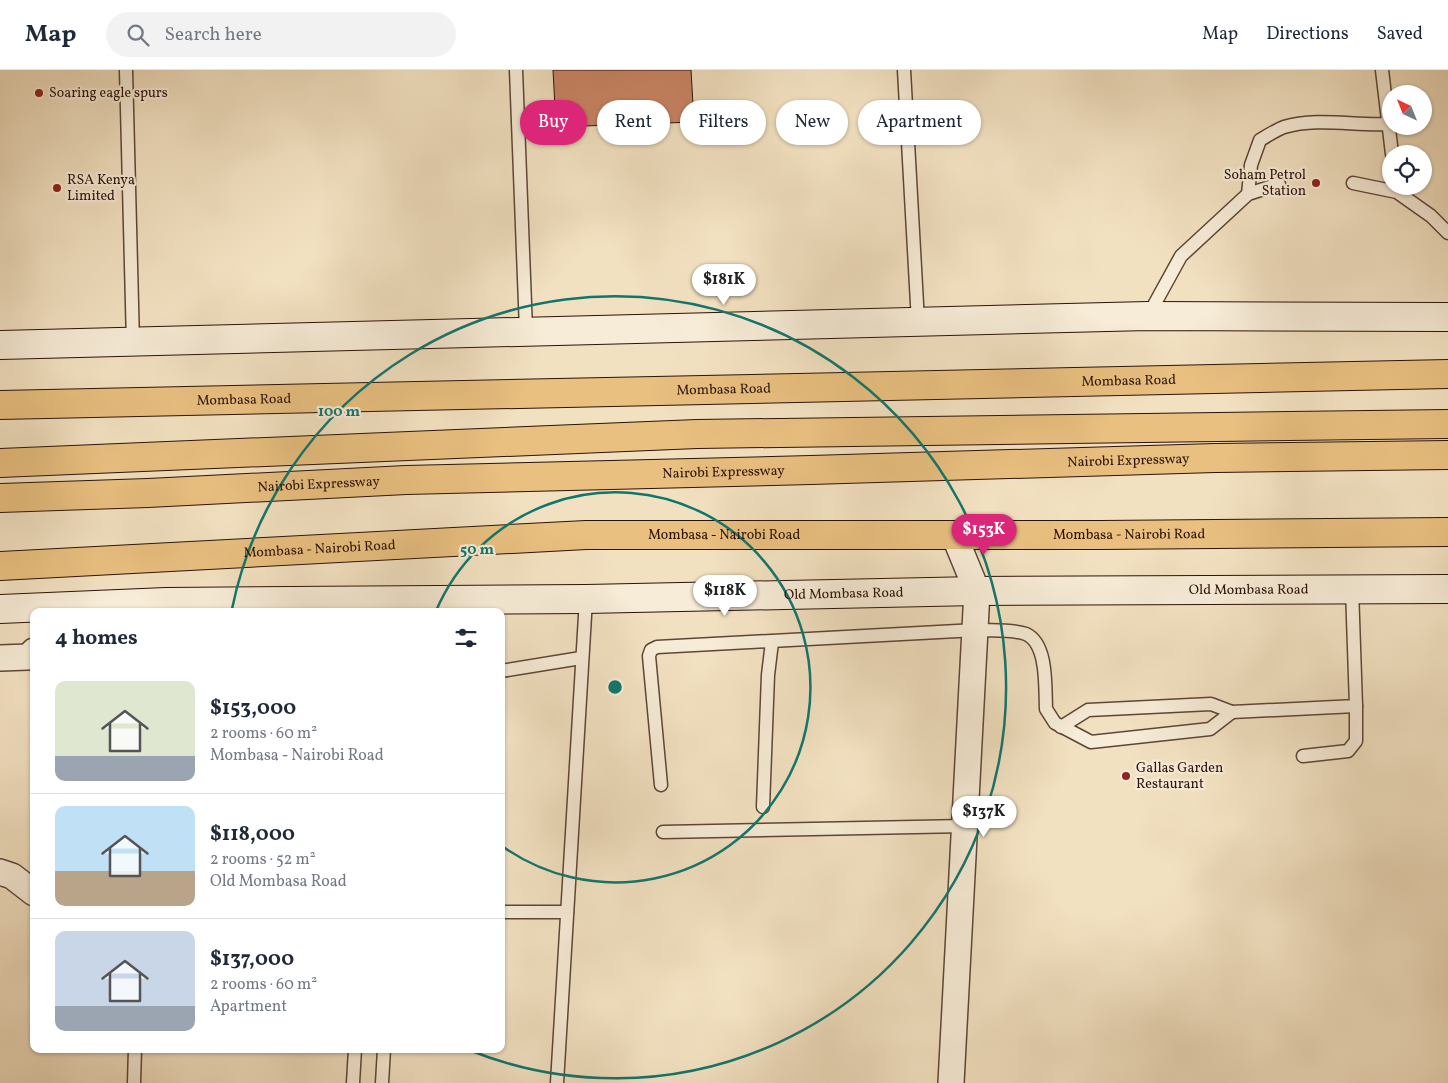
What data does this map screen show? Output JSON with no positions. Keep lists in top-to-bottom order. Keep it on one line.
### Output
{"streets":{"highway":["Mombasa Road","Nairobi Expressway","Mombasa - Nairobi Road"],"street":["Old Mombasa Road"]},"places":["Soaring eagle spurs","Soham Petrol Station","RSA Kenya Limited","Gallas Garden Restaurant"],"north":"top left","page":{"header":"Map","search":"Search here","nav":["Map","Directions","Saved"],"chip":["Buy","Rent","Filters","New","Apartment"],"price":["$181K","$153K","$118K","$137K"],"heading":"4 homes","list":[{"name":"$153,000","note":"2 rooms · 60 m² · Mombasa - Nairobi Road"},{"name":"$118,000","note":"2 rooms · 52 m² · Old Mombasa Road"},{"name":"$137,000","note":"2 rooms · 60 m² · Apartment"}]},"rings":["100 m","50 m"]}
